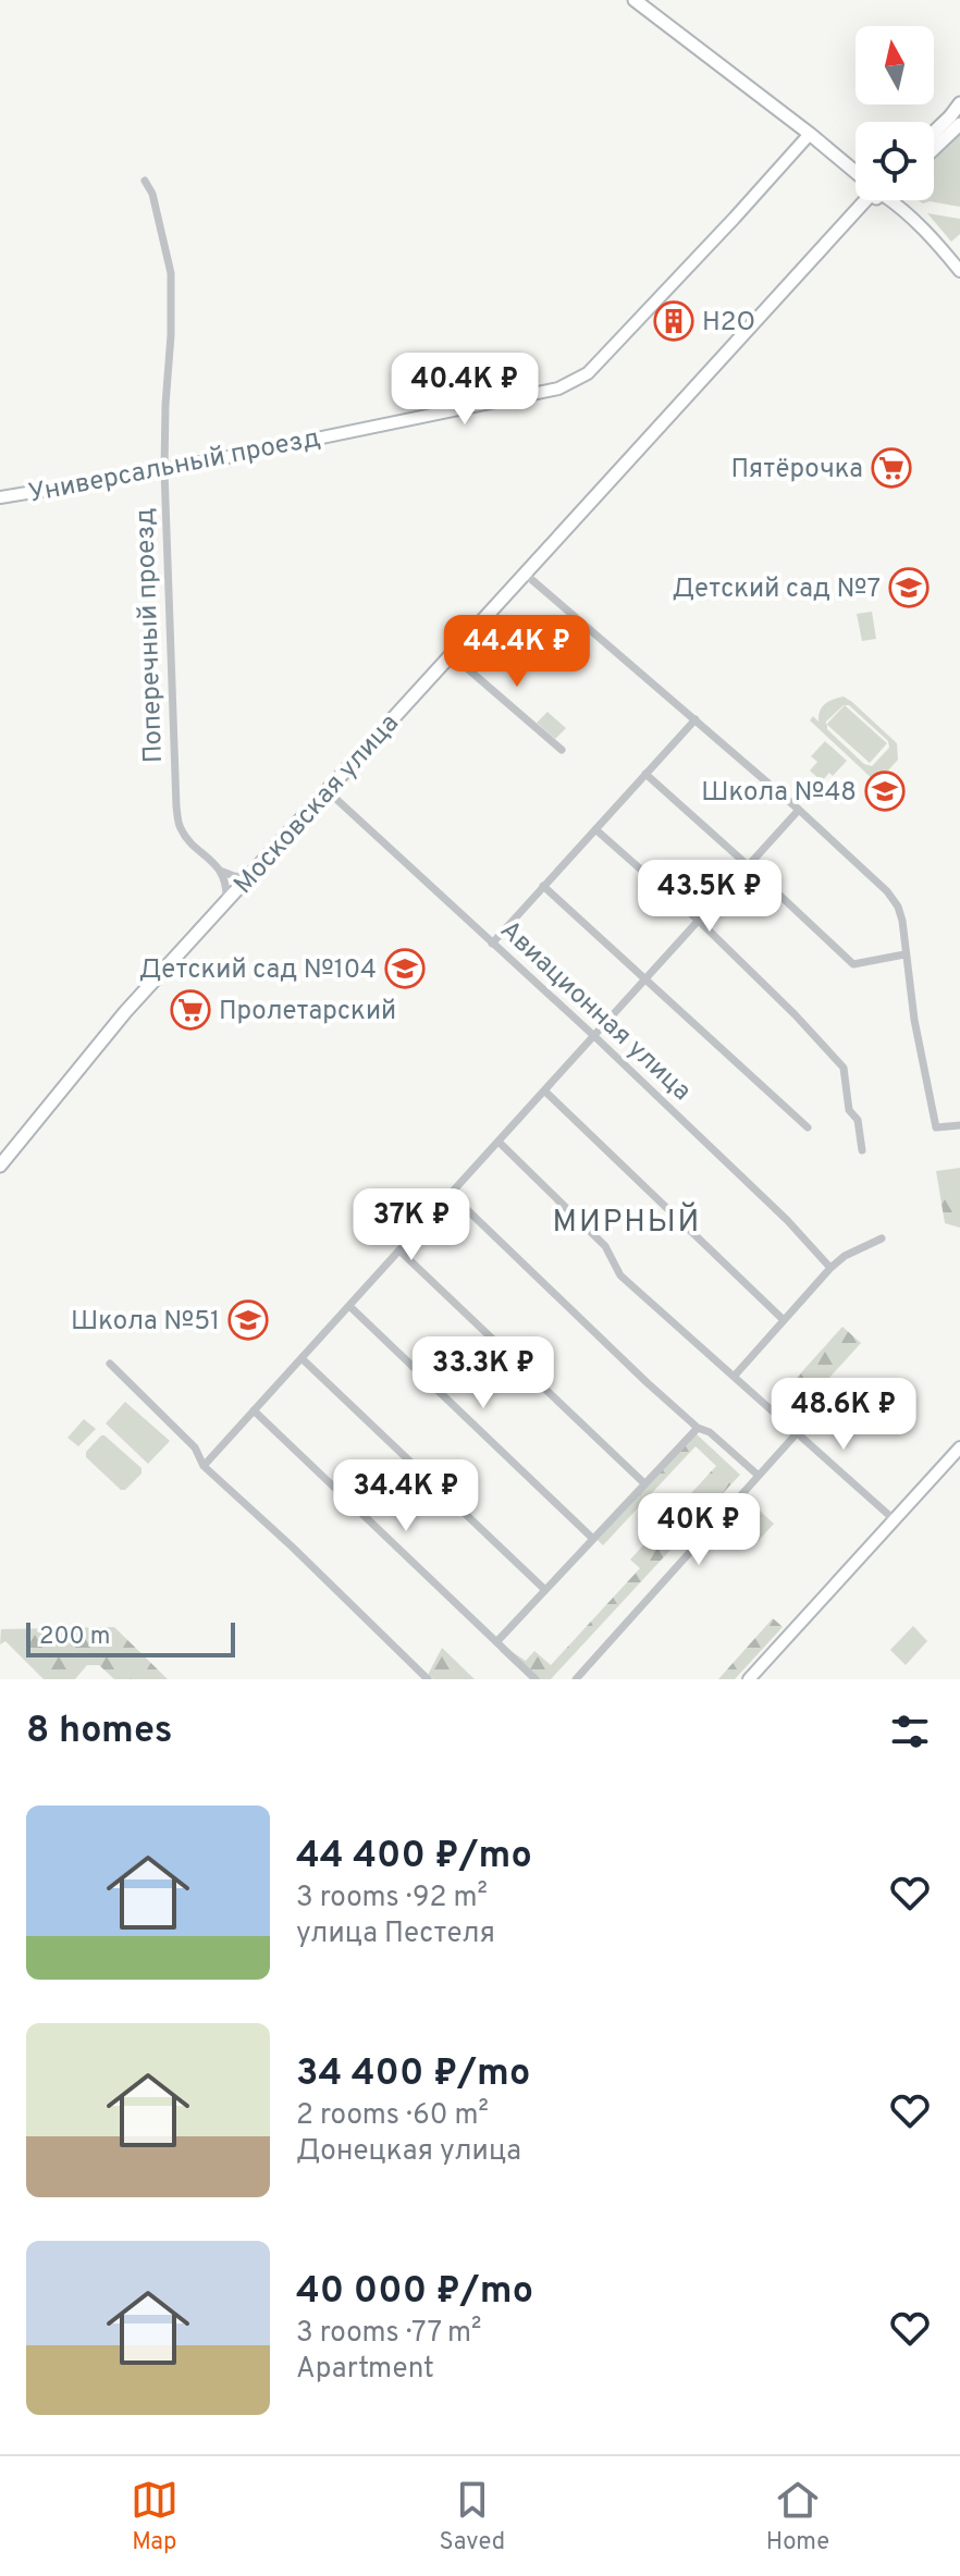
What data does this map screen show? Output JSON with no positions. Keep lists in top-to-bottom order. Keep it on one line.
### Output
{"streets":{"main road":["Московская улица"],"street":["Универсальный проезд","Поперечный проезд","Авиационная улица"]},"crossings":[["Универсальный проезд","Поперечный проезд"],["Московская улица","Авиационная улица"]],"districts":["МИРНЫЙ"],"places":{"building":["Н2О"],"supermarket":["Пятёрочка","Пролетарский"],"school or university":["Детский сад №7","Школа №48","Детский сад №104","Школа №51"]},"scale_bar":"200 m","north":"top","page":{"price":["40.4K ₽","44.4K ₽","43.5K ₽","37K ₽","33.3K ₽","48.6K ₽","34.4K ₽","40K ₽"],"scale":"200 m","heading":"8 homes","list":[{"name":"44 400 ₽/mo","note":"3 rooms · 92 m² · улица Пестеля"},{"name":"34 400 ₽/mo","note":"2 rooms · 60 m² · Донецкая улица"},{"name":"40 000 ₽/mo","note":"3 rooms · 77 m² · Apartment"}],"tabs":["Map","Saved","Home"]}}
